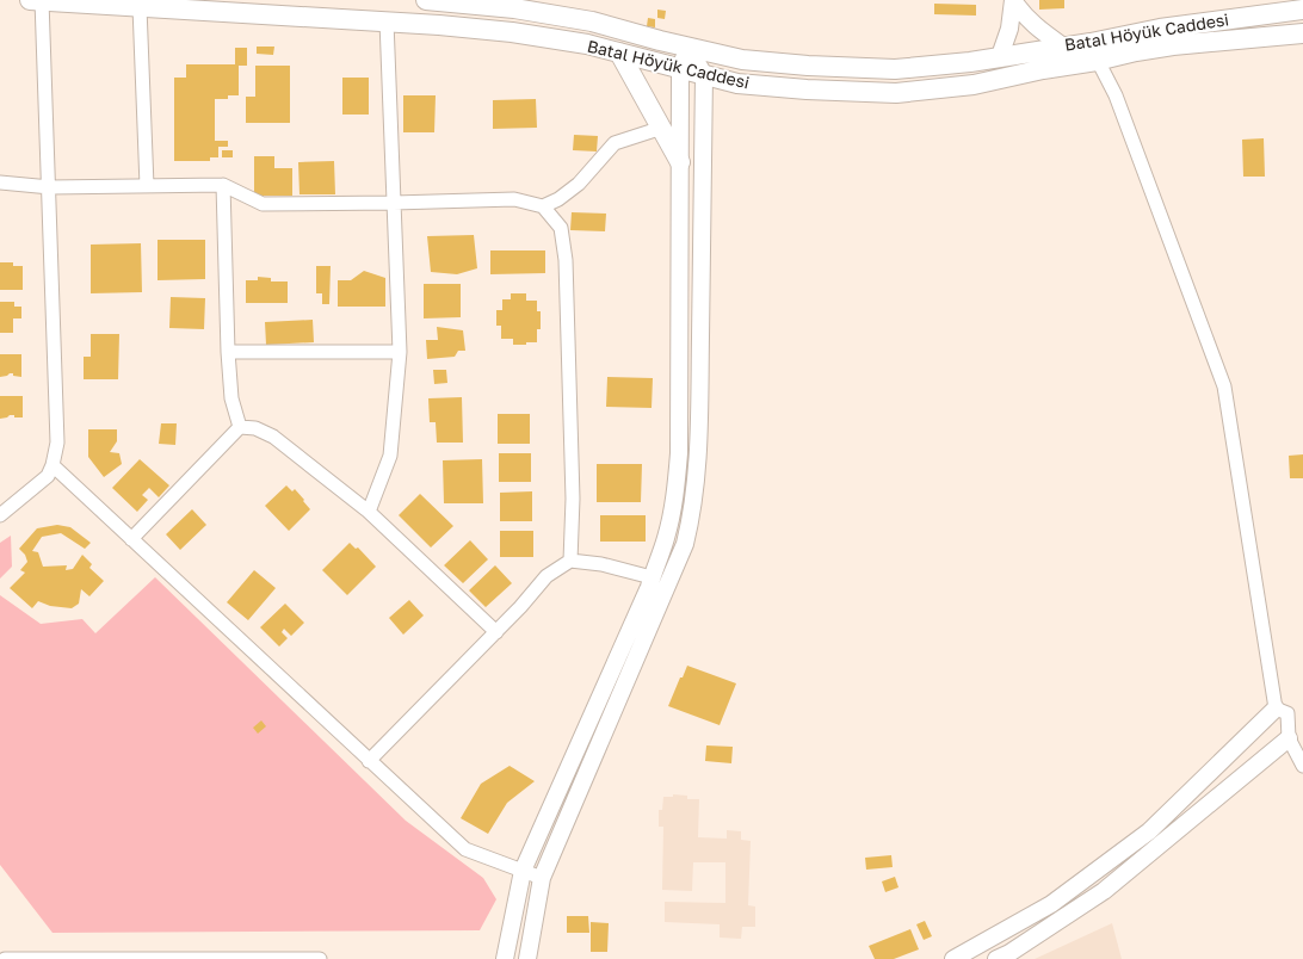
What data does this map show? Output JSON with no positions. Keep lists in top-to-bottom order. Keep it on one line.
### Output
{"streets":{"main road":["Batal Höyük Caddesi"]}}
